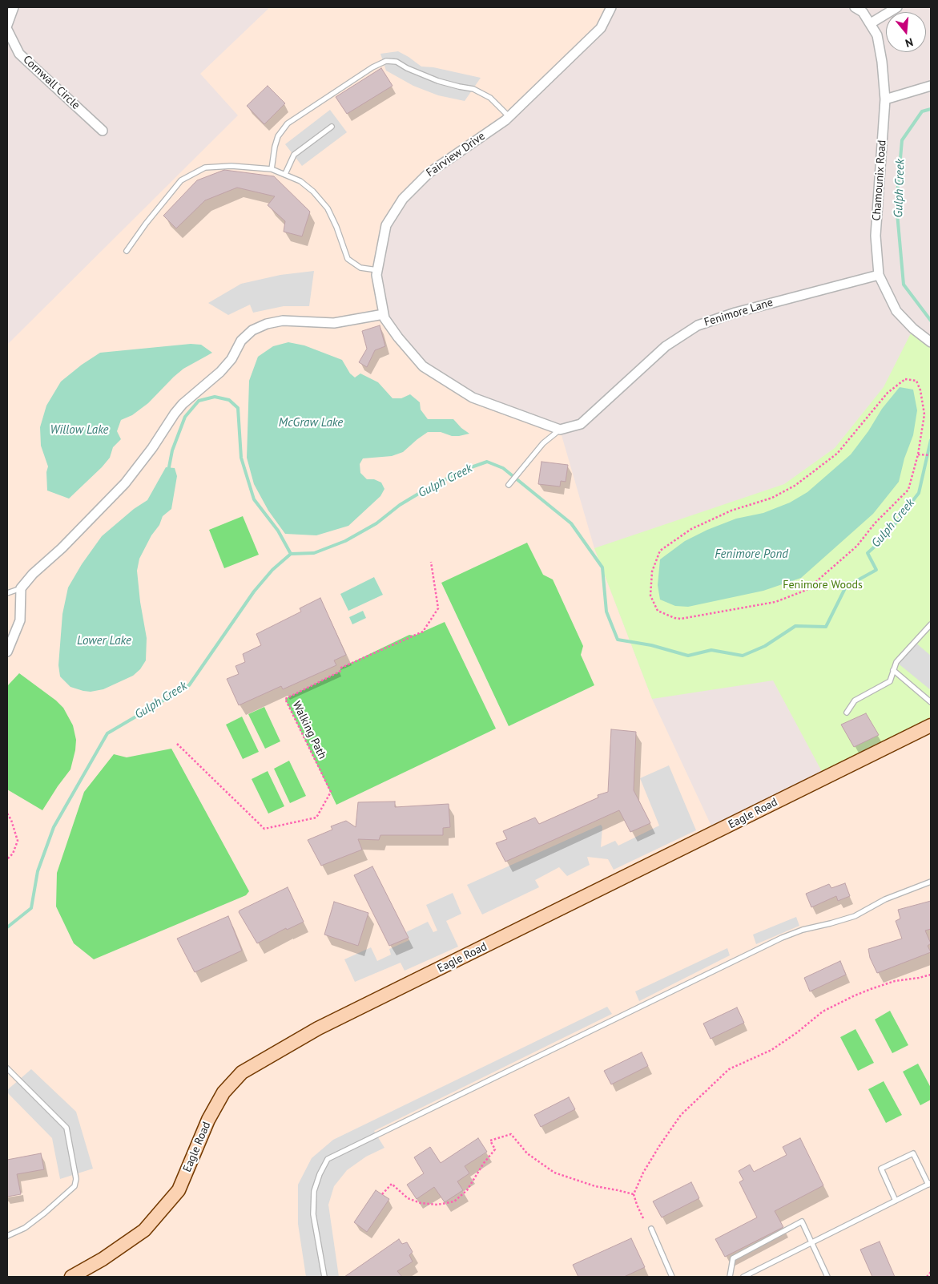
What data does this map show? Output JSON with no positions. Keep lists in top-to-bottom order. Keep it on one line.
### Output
{"streets":{"street":["Cornwall Circle","Fairview Drive","Chamounix Road","Fenimore Lane","Eagle Road"],"path":["Walking Path"]},"crossings":[["Fairview Drive","Fenimore Lane"],["Chamounix Road","Fenimore Lane"]],"water":["Gulph Creek","McGraw Lake","Willow Lake","Fenimore Pond","Lower Lake"],"parks":["Fenimore Woods"],"north":"bottom"}
